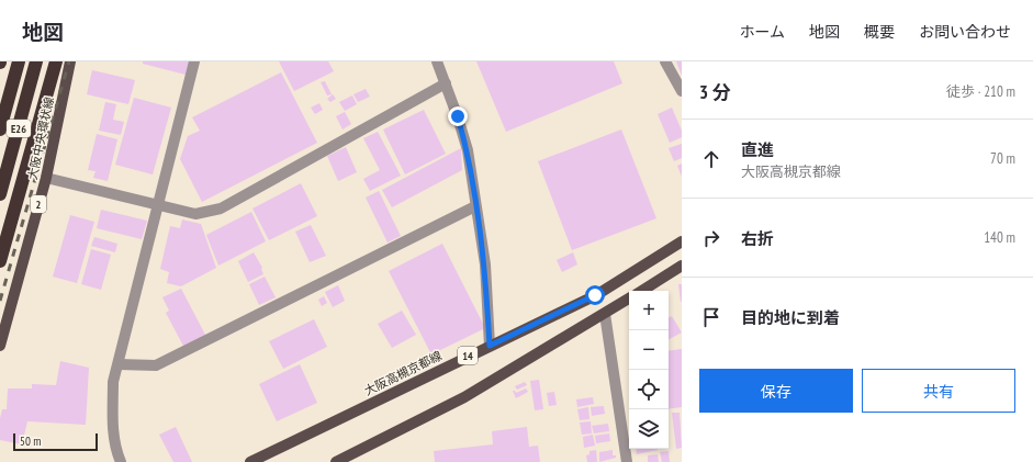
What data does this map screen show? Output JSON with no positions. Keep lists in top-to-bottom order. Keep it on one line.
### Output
{"streets":{"highway":["E26"],"main road":["大阪中央環状線","2","14","大阪高槻京都線"]},"scale_bar":"50 m","page":{"header":"地図","nav":["ホーム","地図","概要","お問い合わせ"],"heading":["3 分","徒歩 · 210 m"],"list":[["直進","大阪高槻京都線","70 m"],["右折","140 m"],"目的地に到着"],"map_buttons":["+","−"],"buttons":["保存","共有"],"scale":"50 m"}}
